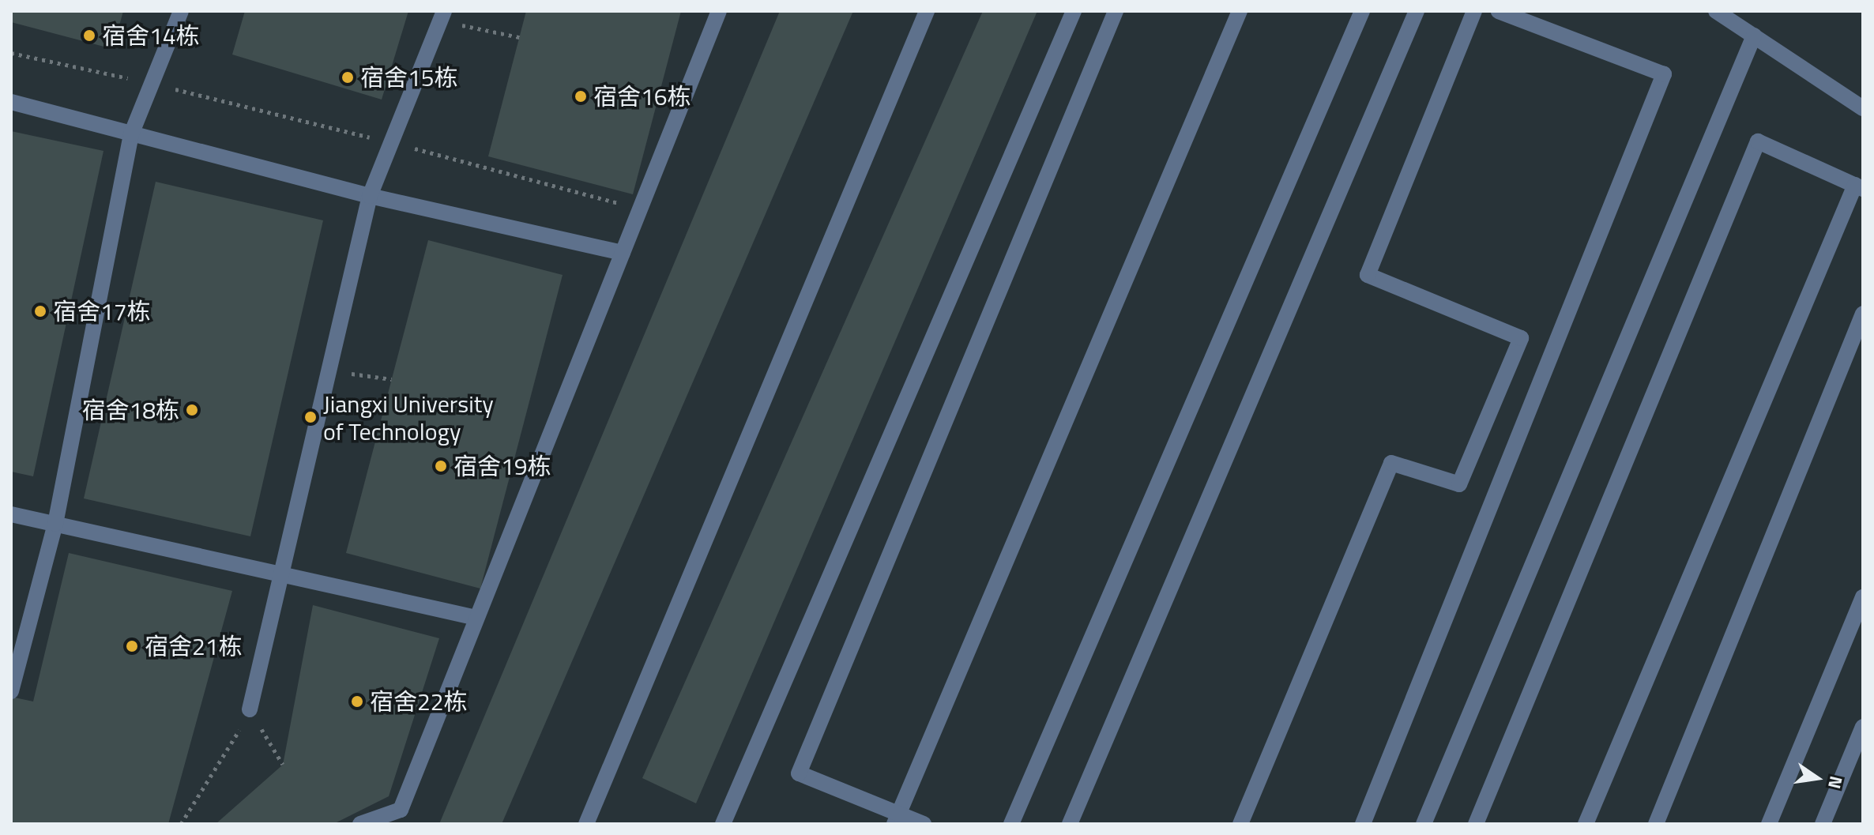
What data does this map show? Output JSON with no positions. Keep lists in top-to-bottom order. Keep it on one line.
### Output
{"places":["宿舍14栋","宿舍15栋","宿舍16栋","宿舍17栋","宿舍18栋","Jiangxi University of Technology","宿舍19栋","宿舍21栋","宿舍22栋"],"north":"right"}
